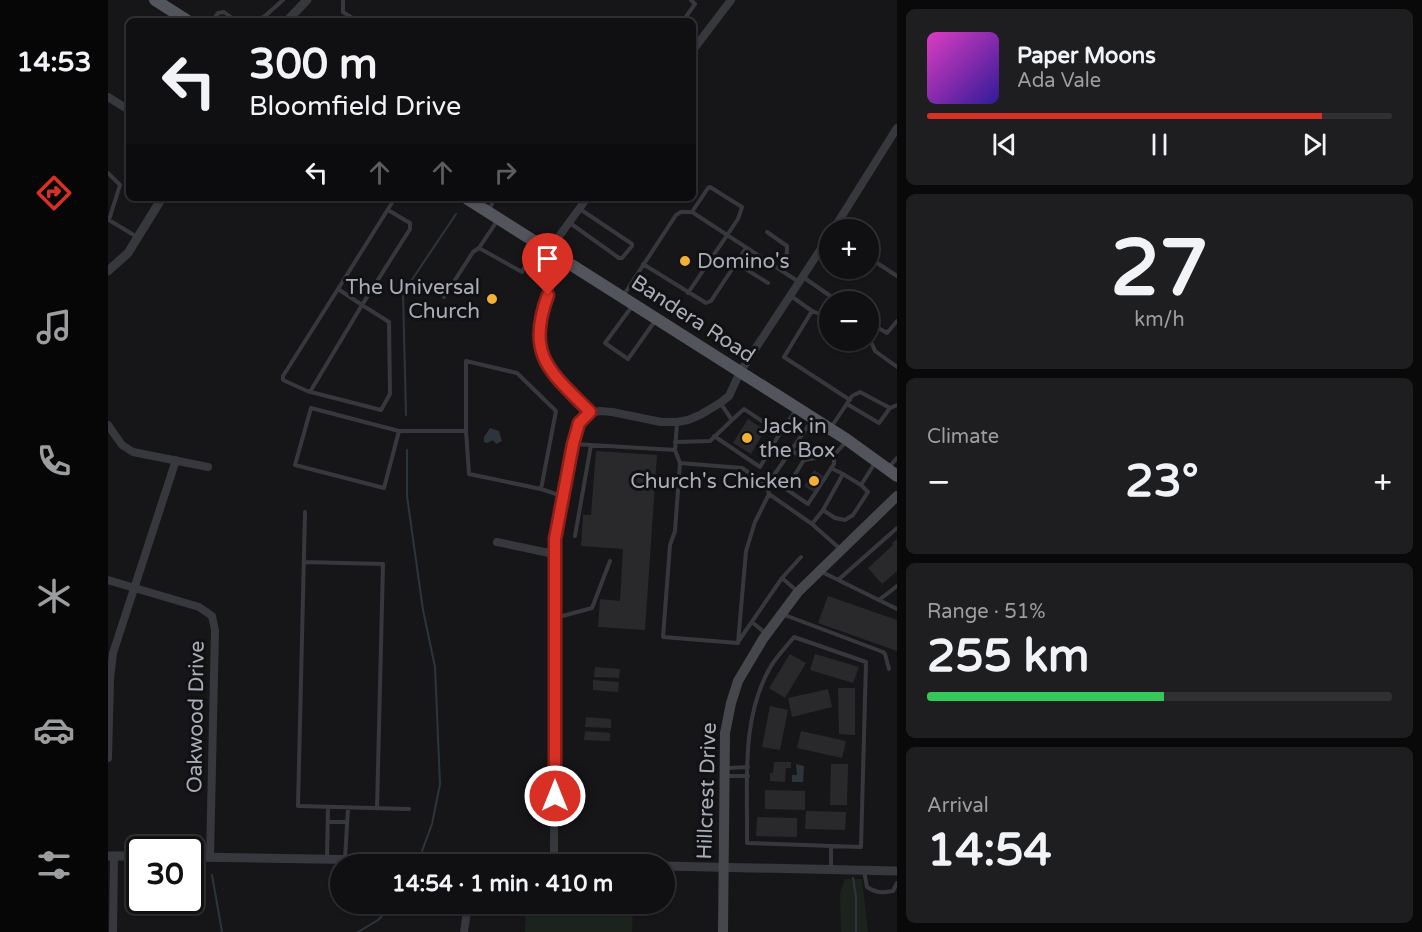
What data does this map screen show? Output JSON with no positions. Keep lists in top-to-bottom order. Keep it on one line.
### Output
{"streets":{"main road":["Bandera Road","Hillcrest Drive"],"street":["Oakwood Drive"]},"places":["Domino's","The Universal Church","Jack in the Box","Church's Chicken"],"page":{"tabs":"14:53","turn":["300 m","Bloomfield Drive"],"song":["Paper Moons","Ada Vale"],"tile":[["27","km/h"],"Climate",["Range · 51%","255 km"],["Arrival","14:54"]],"map_buttons":["+","−"],"heat":["−","23°","+"],"limit":"30","trip":"14:54 · 1 min · 410 m"}}
